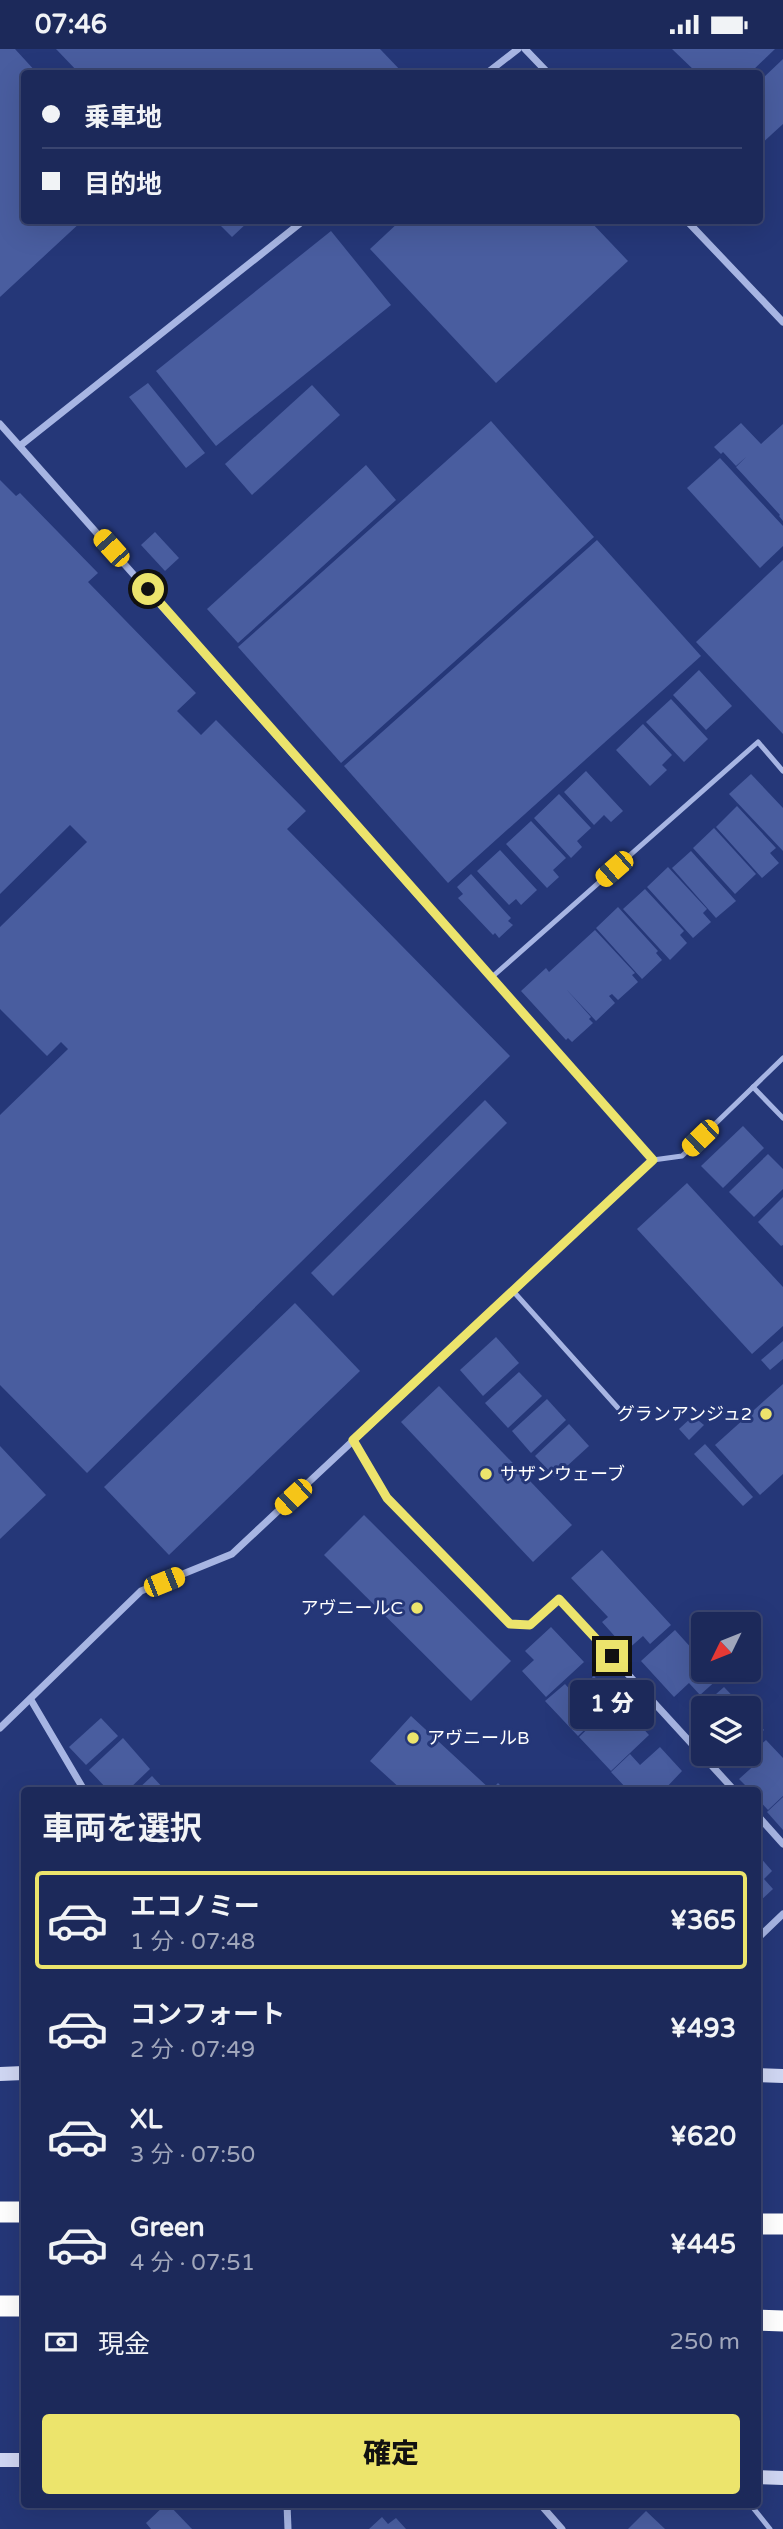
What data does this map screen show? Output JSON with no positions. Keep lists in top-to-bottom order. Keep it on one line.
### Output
{"places":["グランアンジュ2","サザンウェーブ","アヴニールC","アヴニールB"],"north":"bottom left","page":{"status":"07:46","banner":["乗車地","目的地"],"bubble":"1 分","heading":"車両を選択","list":[{"name":"エコノミー","note":"1 分 · 07:48","value":"¥365"},{"name":"コンフォート","note":"2 分 · 07:49","value":"¥493"},{"name":"XL","note":"3 分 · 07:50","value":"¥620"},{"name":"Green","note":"4 分 · 07:51","value":"¥445"}],"pay":["現金","250 m"],"buttons":"確定"}}
